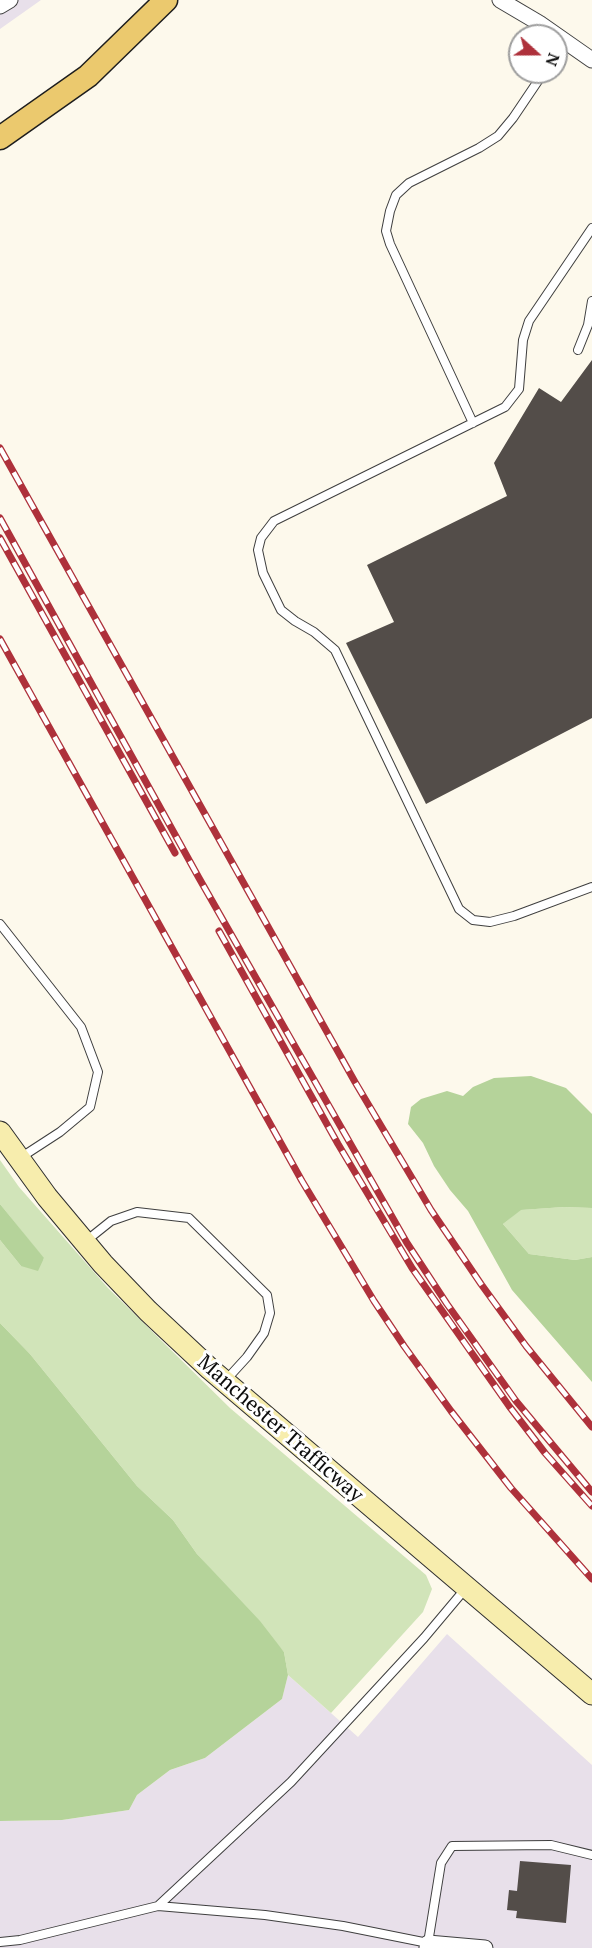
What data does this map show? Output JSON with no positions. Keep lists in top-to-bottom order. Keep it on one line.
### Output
{"streets":{"main road":["Manchester Trafficway"]},"north":"right"}
